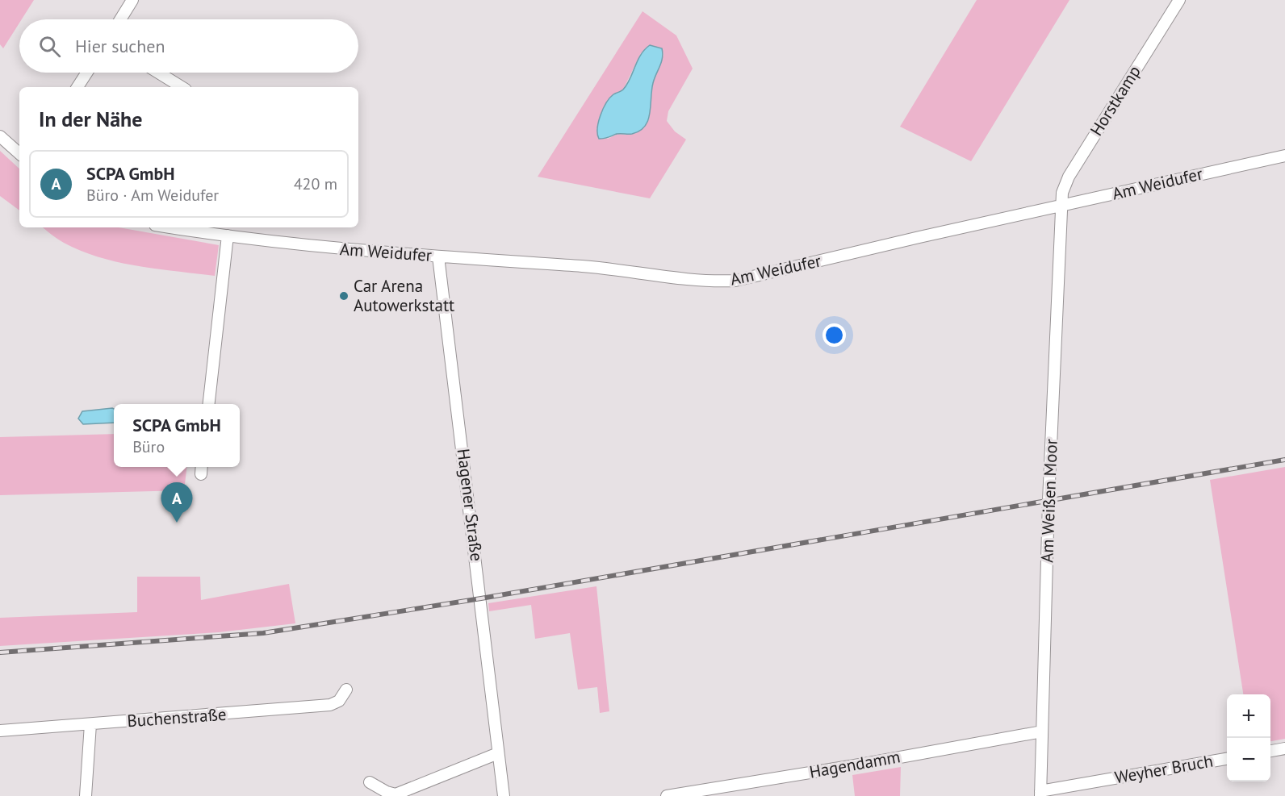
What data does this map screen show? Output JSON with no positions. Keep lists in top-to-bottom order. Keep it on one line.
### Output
{"streets":{"street":["Horstkamp","Am Weidufer","Am Weißen Moor","Hagener Straße","Buchenstraße","Hagendamm","Weyher Bruch"]},"crossings":[["Horstkamp","Am Weidufer"],["Horstkamp","Am Weißen Moor"],["Am Weidufer","Am Weißen Moor"],["Am Weidufer","Hagener Straße"],["Am Weißen Moor","Hagendamm"],["Am Weißen Moor","Weyher Bruch"]],"places":["Car Arena Autowerkstatt"],"page":{"search":"Hier suchen","heading":"In der Nähe","list":[{"mark":"A","name":"SCPA GmbH","note":"Büro · Am Weidufer","value":"420 m"}],"popup":["SCPA GmbH","Büro"],"pins":"A","map_buttons":["+","−"]}}
